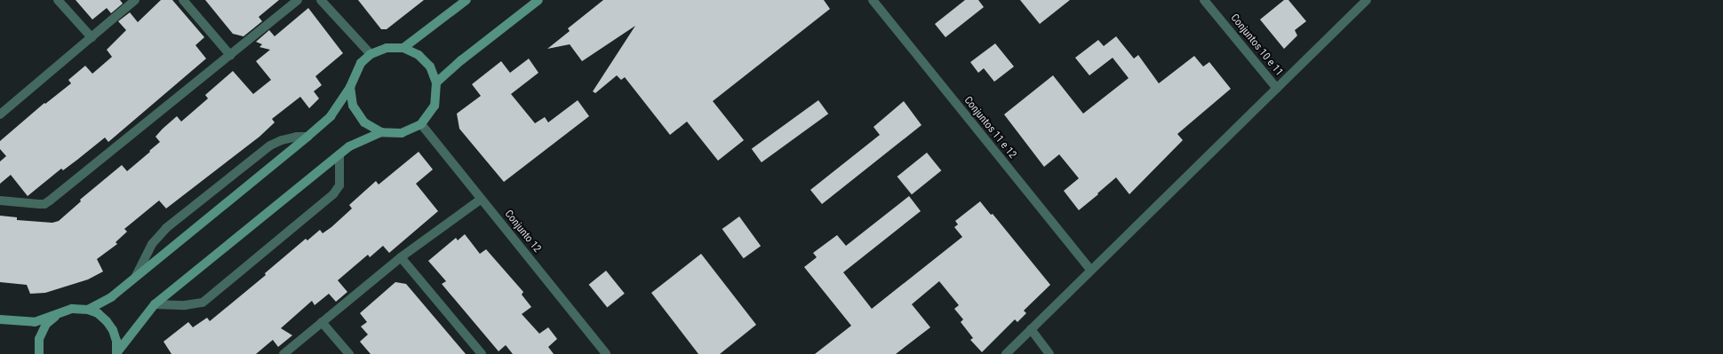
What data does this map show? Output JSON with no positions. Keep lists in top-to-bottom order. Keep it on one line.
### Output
{"streets":{"street":["Conjuntos 10 e 11","Conjuntos 11 e 12","Conjunto 12"]}}
